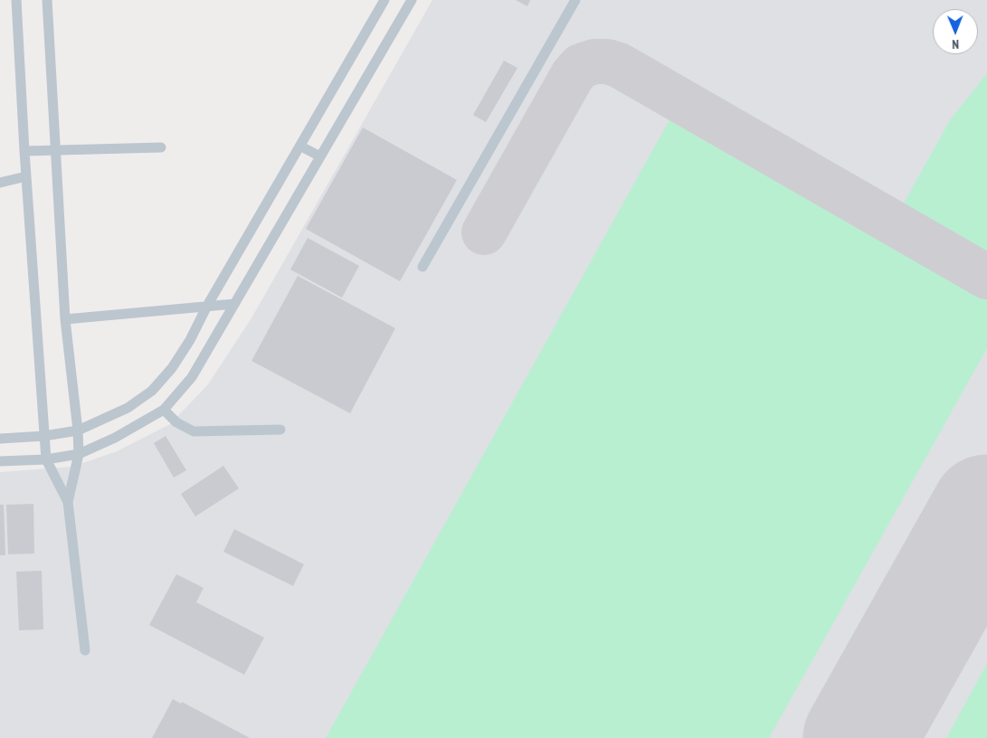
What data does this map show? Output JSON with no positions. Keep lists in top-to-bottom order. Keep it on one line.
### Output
{"north":"bottom"}
